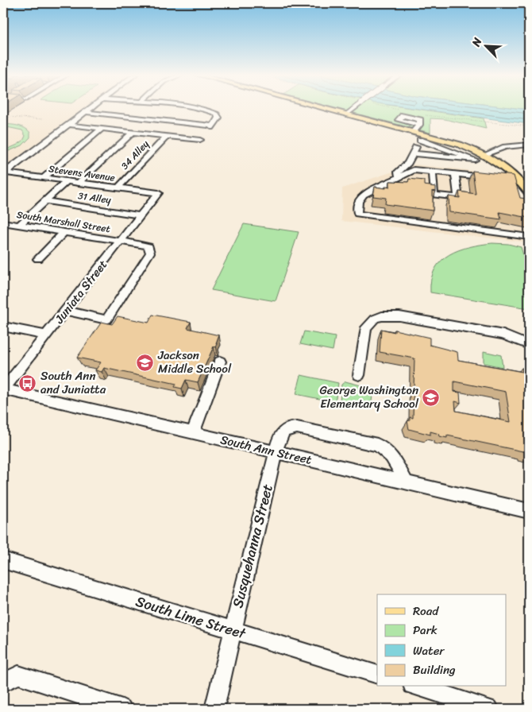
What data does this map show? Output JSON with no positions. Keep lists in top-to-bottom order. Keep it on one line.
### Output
{"streets":{"street":["34 Alley","Stevens Avenue","31 Alley","South Marshall Street","Juniata Street","South Ann Street","Susquehanna Street","South Lime Street"]},"crossings":[["34 Alley","Stevens Avenue"],["Stevens Avenue","Juniata Street"],["31 Alley","Juniata Street"],["South Marshall Street","Juniata Street"],["Juniata Street","South Ann Street"],["South Ann Street","Susquehanna Street"],["Susquehanna Street","South Lime Street"]],"places":{"school or university":["Jackson Middle School","George Washington Elementary School"],"bus stop":["South Ann and Juniatta"]},"legend":["Road","Park","Water","Building"],"north":"top left"}
